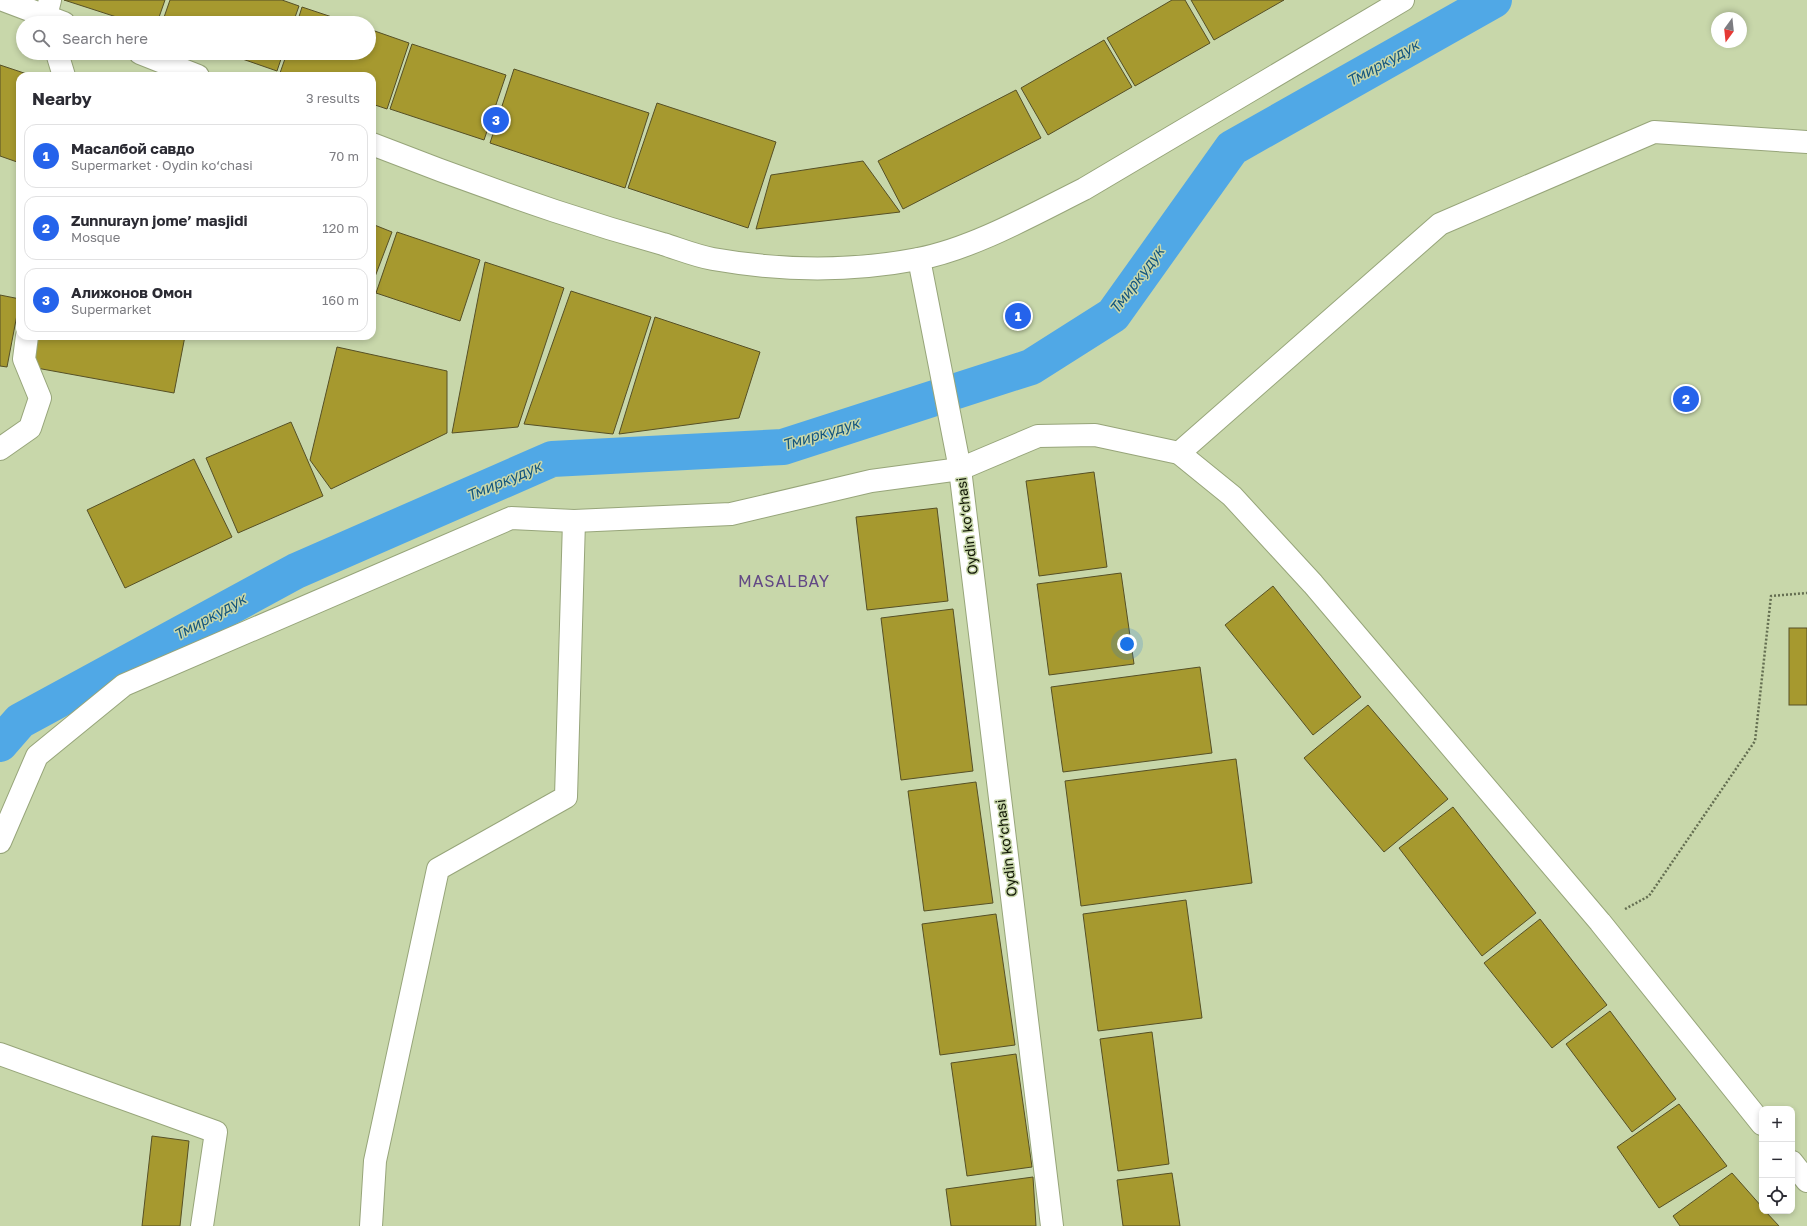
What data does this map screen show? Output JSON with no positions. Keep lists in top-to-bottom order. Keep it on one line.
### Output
{"streets":{"street":["Oydin ko‘chasi"]},"districts":["MASALBAY"],"water":["Тмиркудук"],"north":"bottom","page":{"search":"Search here","heading":["Nearby","3 results"],"pins":["3","1","2"],"list":[{"mark":"1","name":"Масалбой савдо","note":"Supermarket · Oydin ko‘chasi","value":"70 m"},{"mark":"2","name":"Zunnurayn jome’ masjidi","note":"Mosque","value":"120 m"},{"mark":"3","name":"Алижонов Омон","note":"Supermarket","value":"160 m"}],"map_buttons":["+","−"]}}
